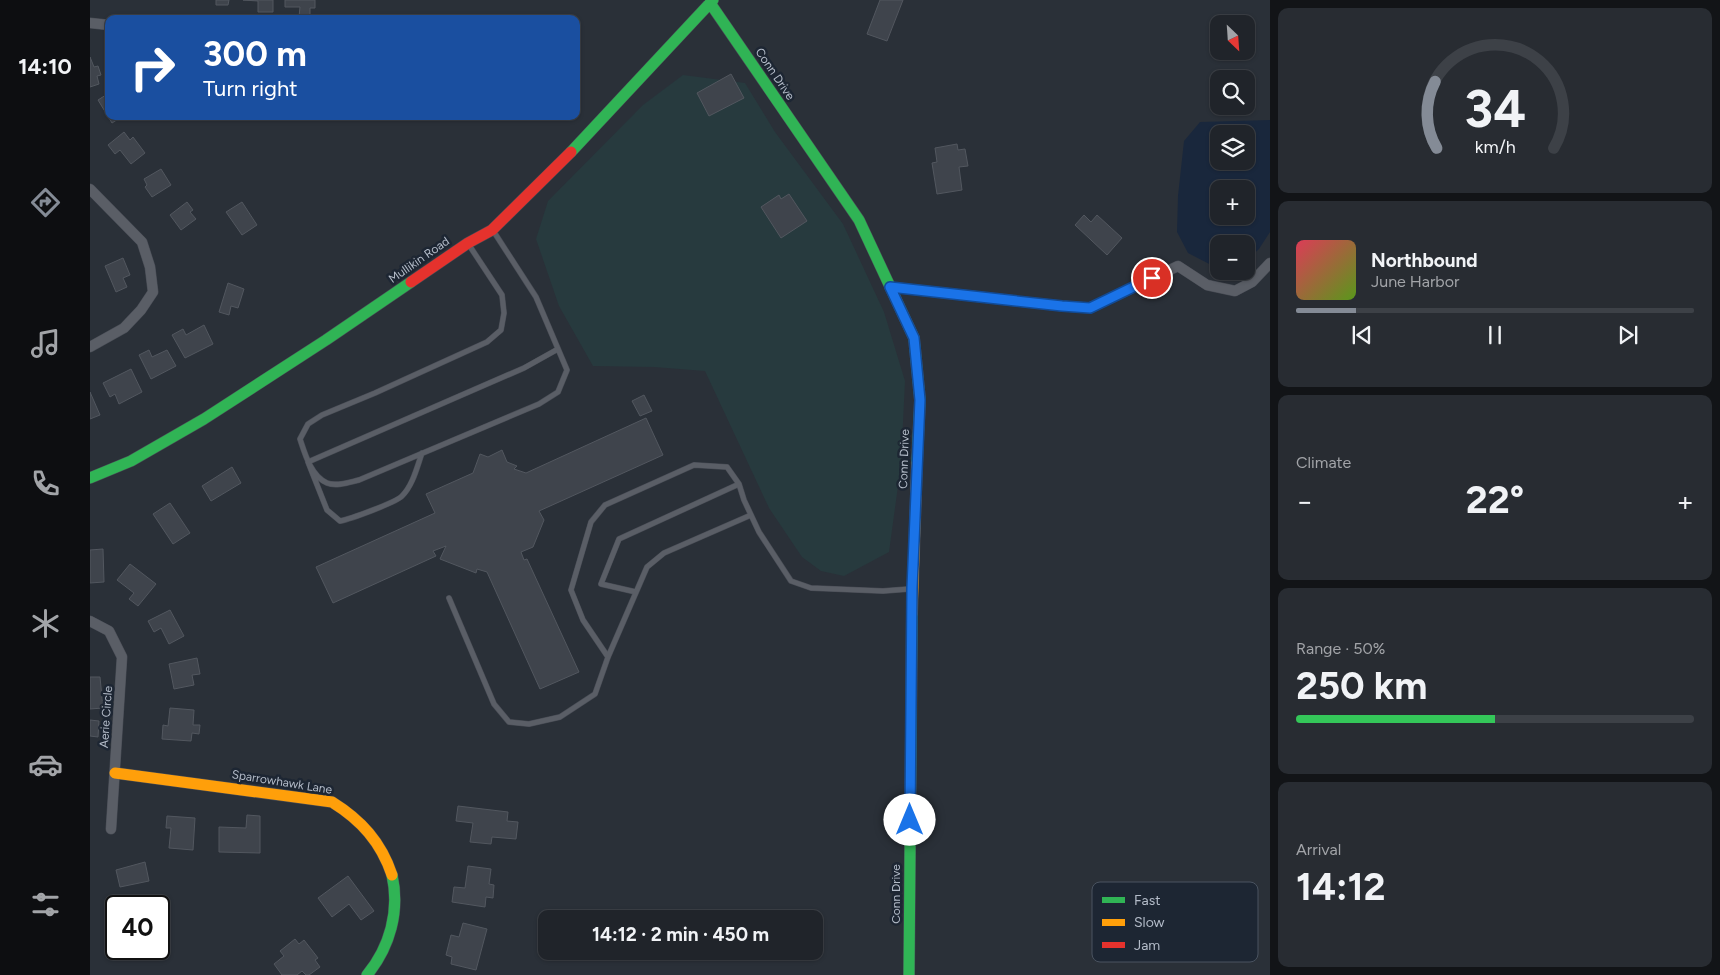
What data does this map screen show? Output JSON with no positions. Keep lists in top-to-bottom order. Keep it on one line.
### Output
{"streets":{"street":["Conn Drive","Mullikin Road","Aerie Circle","Sparrowhawk Lane"]},"crossings":[["Conn Drive","Mullikin Road"],["Aerie Circle","Sparrowhawk Lane"]],"legend":["Fast","Slow","Jam"],"north":"bottom right","page":{"tabs":"14:10","map_buttons":["+","−"],"turn":["300 m","Turn right"],"song":["Northbound","June Harbor"],"tile":["Climate",["Range · 50%","250 km"],["Arrival","14:12"]],"heat":["−","22°","+"],"limit":"40","trip":"14:12 · 2 min · 450 m","gauge":["34","km/h"]}}
